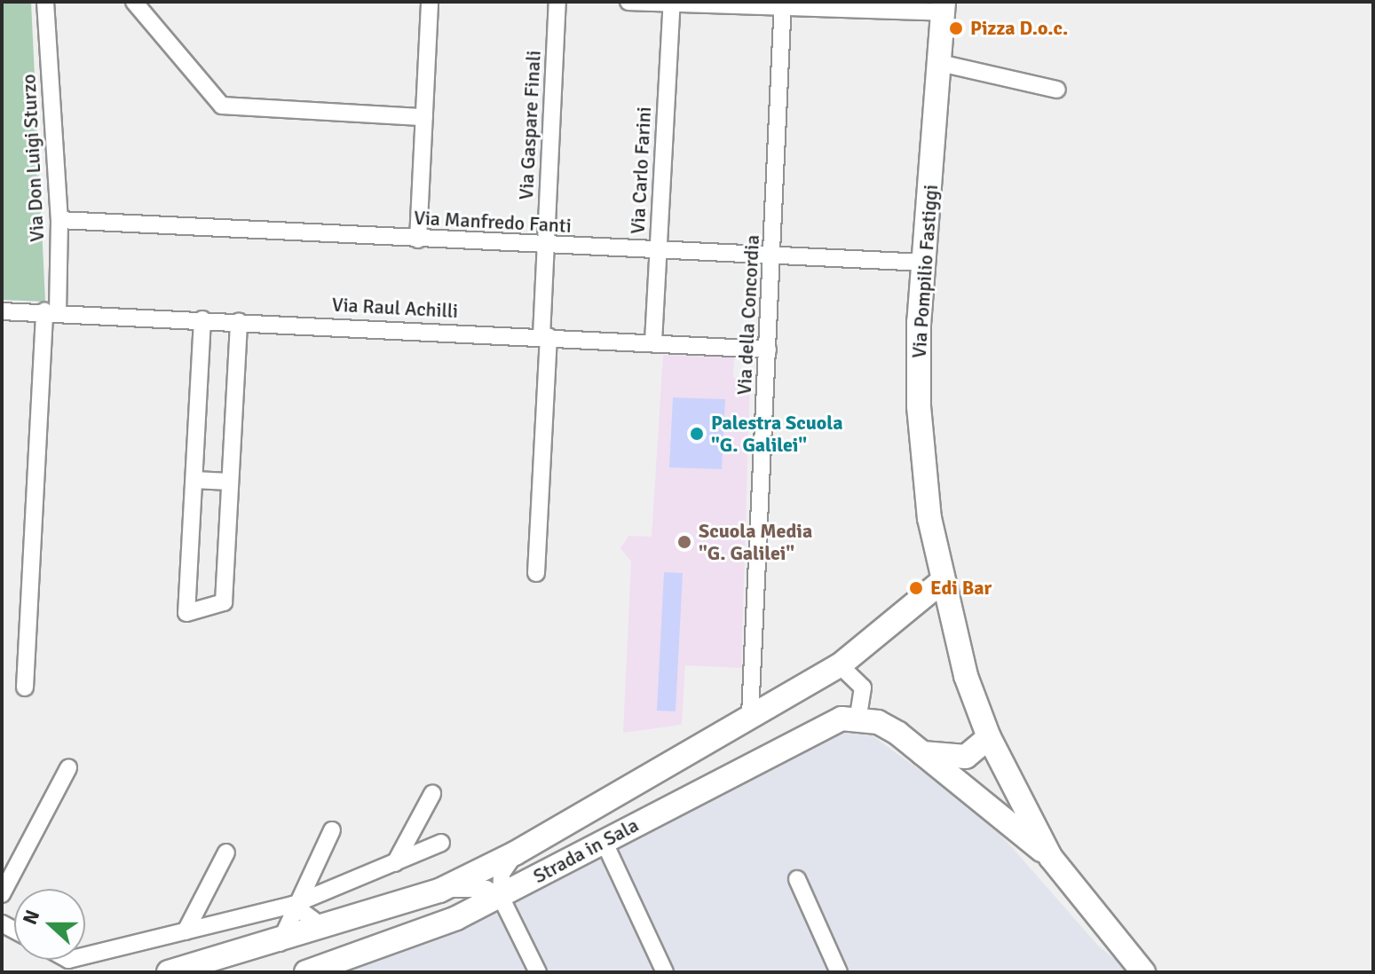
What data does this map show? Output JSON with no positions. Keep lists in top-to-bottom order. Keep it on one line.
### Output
{"streets":{"street":["Via Gaspare Finali","Via Don Luigi Sturzo","Via Carlo Farini","Via Manfredo Fanti","Via Pompilio Fastiggi","Via Raul Achilli","Via della Concordia","Strada in Sala"]},"crossings":[["Via Gaspare Finali","Via Manfredo Fanti"],["Via Gaspare Finali","Via Raul Achilli"],["Via Don Luigi Sturzo","Via Manfredo Fanti"],["Via Don Luigi Sturzo","Via Raul Achilli"],["Via Carlo Farini","Via Manfredo Fanti"],["Via Carlo Farini","Via Raul Achilli"],["Via Manfredo Fanti","Via Pompilio Fastiggi"],["Via Manfredo Fanti","Via della Concordia"],["Via Pompilio Fastiggi","Strada in Sala"],["Via Raul Achilli","Via della Concordia"],["Via della Concordia","Strada in Sala"]],"places":["Pizza D.o.c.","Palestra Scuola \"G. Galilei\"","Scuola Media \"G. Galilei\"","Edi Bar"],"north":"left"}
